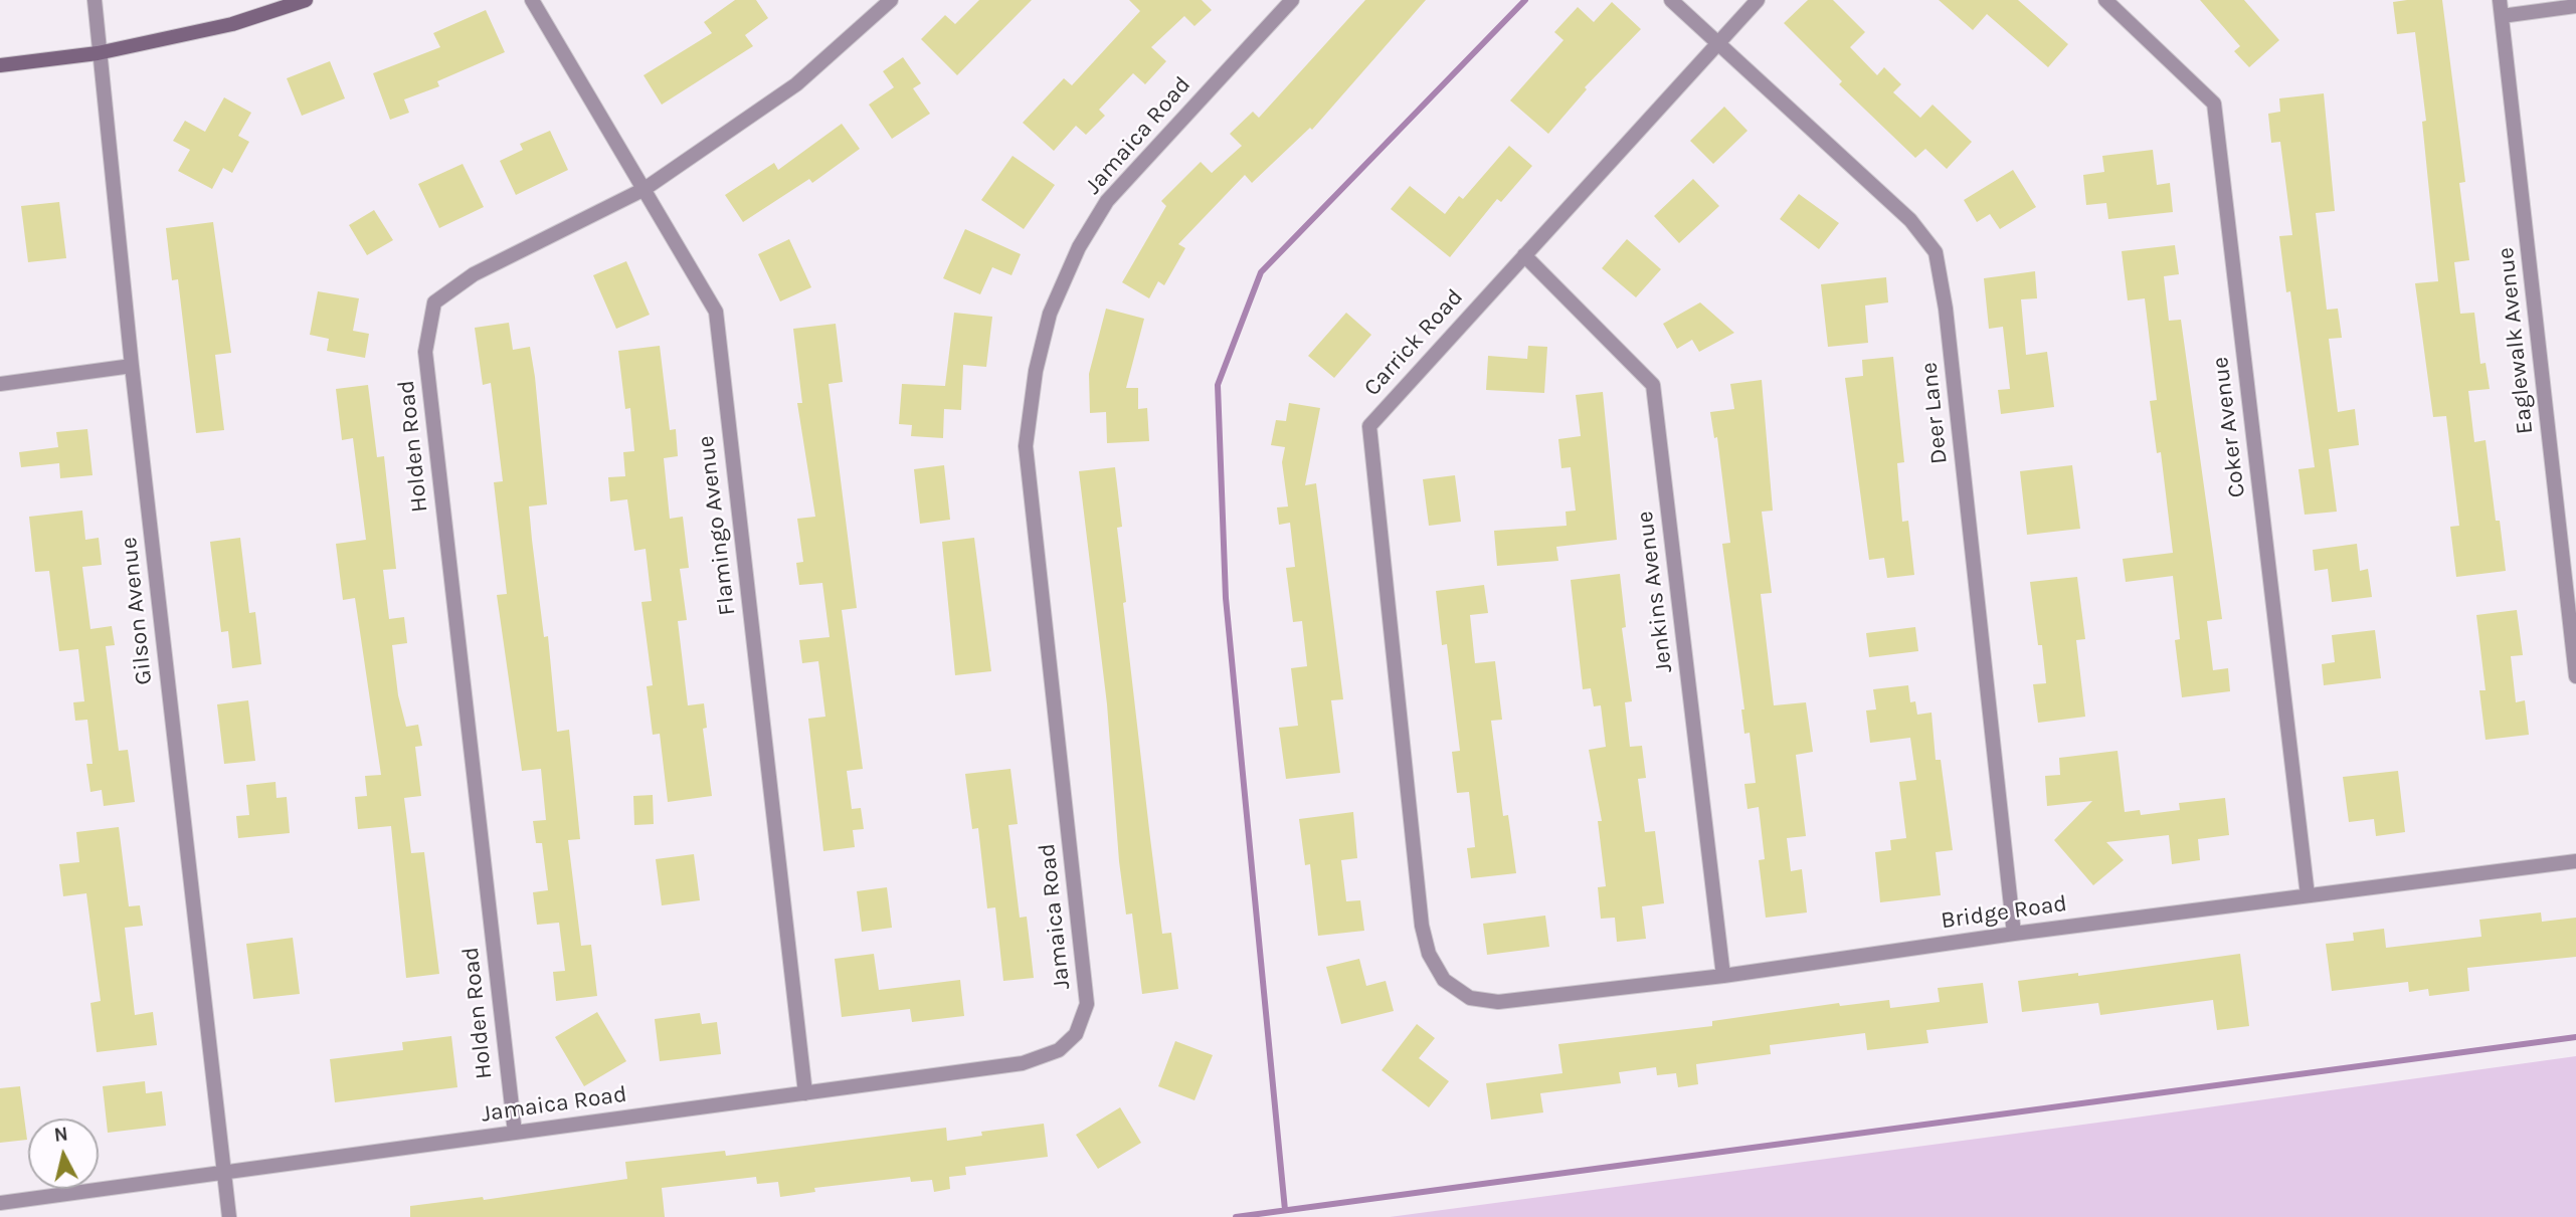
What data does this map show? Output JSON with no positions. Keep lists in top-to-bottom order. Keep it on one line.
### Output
{"streets":{"street":["Jamaica Road","Eaglewalk Avenue","Carrick Road","Deer Lane","Coker Avenue","Holden Road","Flamingo Avenue","Jenkins Avenue","Gilson Avenue","Bridge Road"]},"crossings":[["Jamaica Road","Holden Road"],["Jamaica Road","Flamingo Avenue"],["Jamaica Road","Gilson Avenue"],["Carrick Road","Deer Lane"],["Carrick Road","Jenkins Avenue"],["Carrick Road","Bridge Road"],["Deer Lane","Bridge Road"],["Coker Avenue","Bridge Road"],["Holden Road","Flamingo Avenue"],["Jenkins Avenue","Bridge Road"]],"north":"top"}
